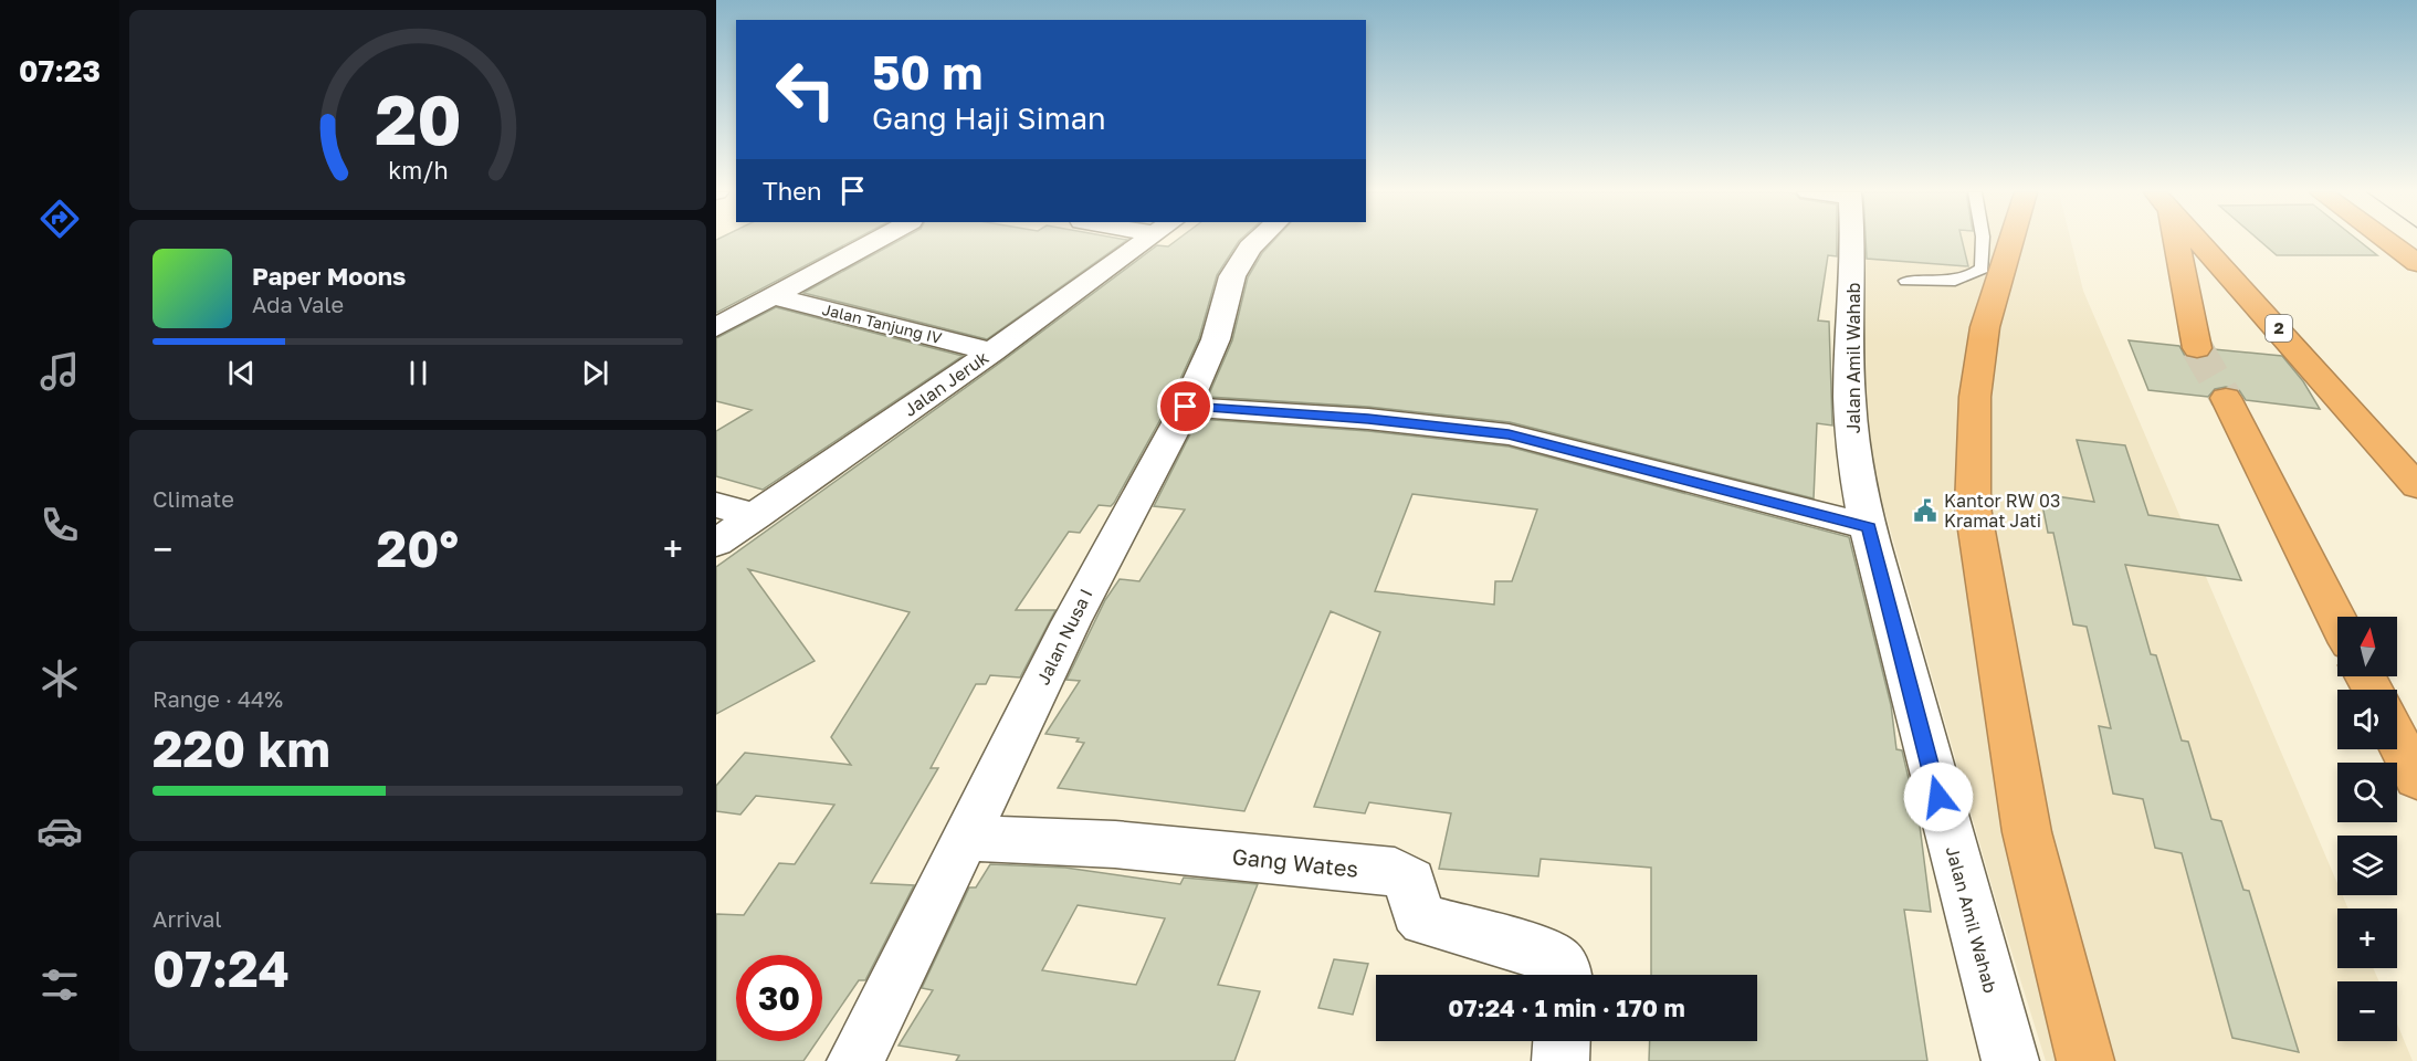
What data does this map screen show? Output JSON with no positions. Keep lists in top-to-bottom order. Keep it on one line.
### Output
{"streets":{"highway":["2"],"street":["Jalan Tanjung IV","Jalan Amil Wahab","Jalan Jeruk","Jalan Nusa I","Gang Wates"]},"crossings":[["Jalan Tanjung IV","Jalan Jeruk"],["Jalan Nusa I","Gang Wates"]],"places":{"public building":["Kantor RW 03 Kramat Jati"]},"north":"top","page":{"tabs":"07:23","turn":["50 m","Gang Haji Siman"],"then":"Then","song":["Paper Moons","Ada Vale"],"tile":["Climate",["Range · 44%","220 km"],["Arrival","07:24"]],"heat":["−","20°","+"],"map_buttons":["+","−"],"limit":"30","trip":"07:24 · 1 min · 170 m","gauge":["20","km/h"]}}
